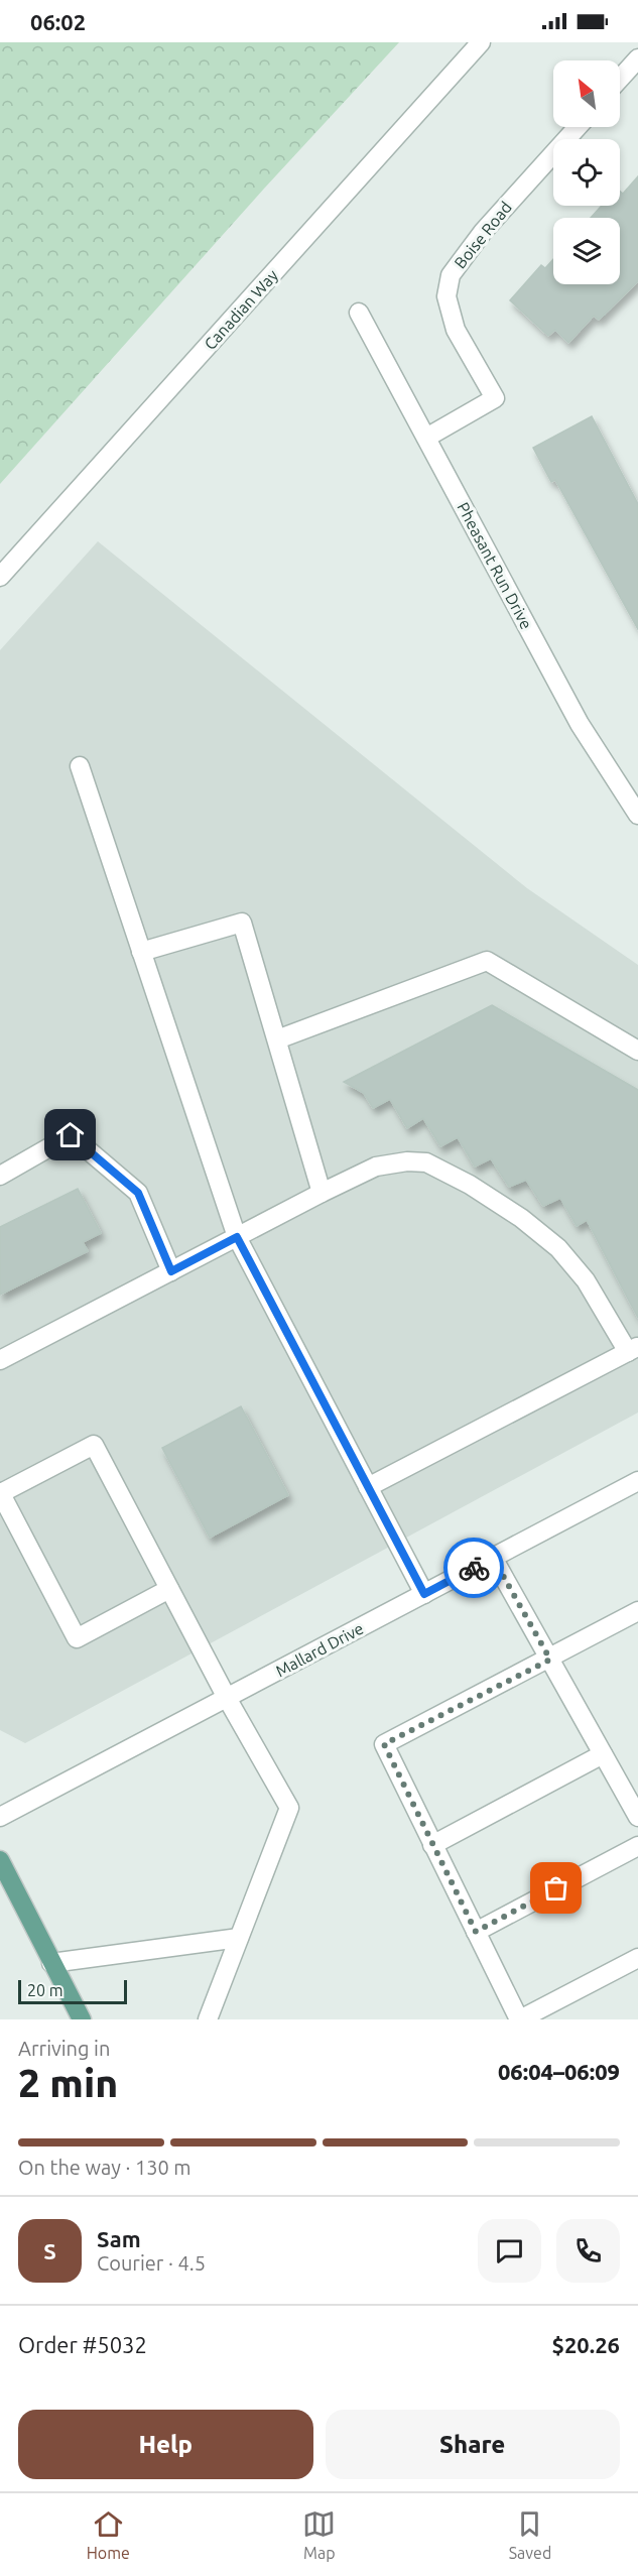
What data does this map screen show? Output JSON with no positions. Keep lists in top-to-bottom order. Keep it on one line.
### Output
{"streets":{"street":["Boise Road","Canadian Way","Pheasant Run Drive","Mallard Drive"]},"crossings":[["Boise Road","Pheasant Run Drive"]],"scale_bar":"20 m","north":"top left","page":{"status":"06:02","scale":"20 m","heading":["2 min","Arriving in","06:04–06:09"],"panel":["Sam","Courier · 4.5","Order #5032","$20.26"],"bar":"On the way · 130 m","round":"S","buttons":["Help","Share"],"tabs":["Home","Map","Saved"]}}
